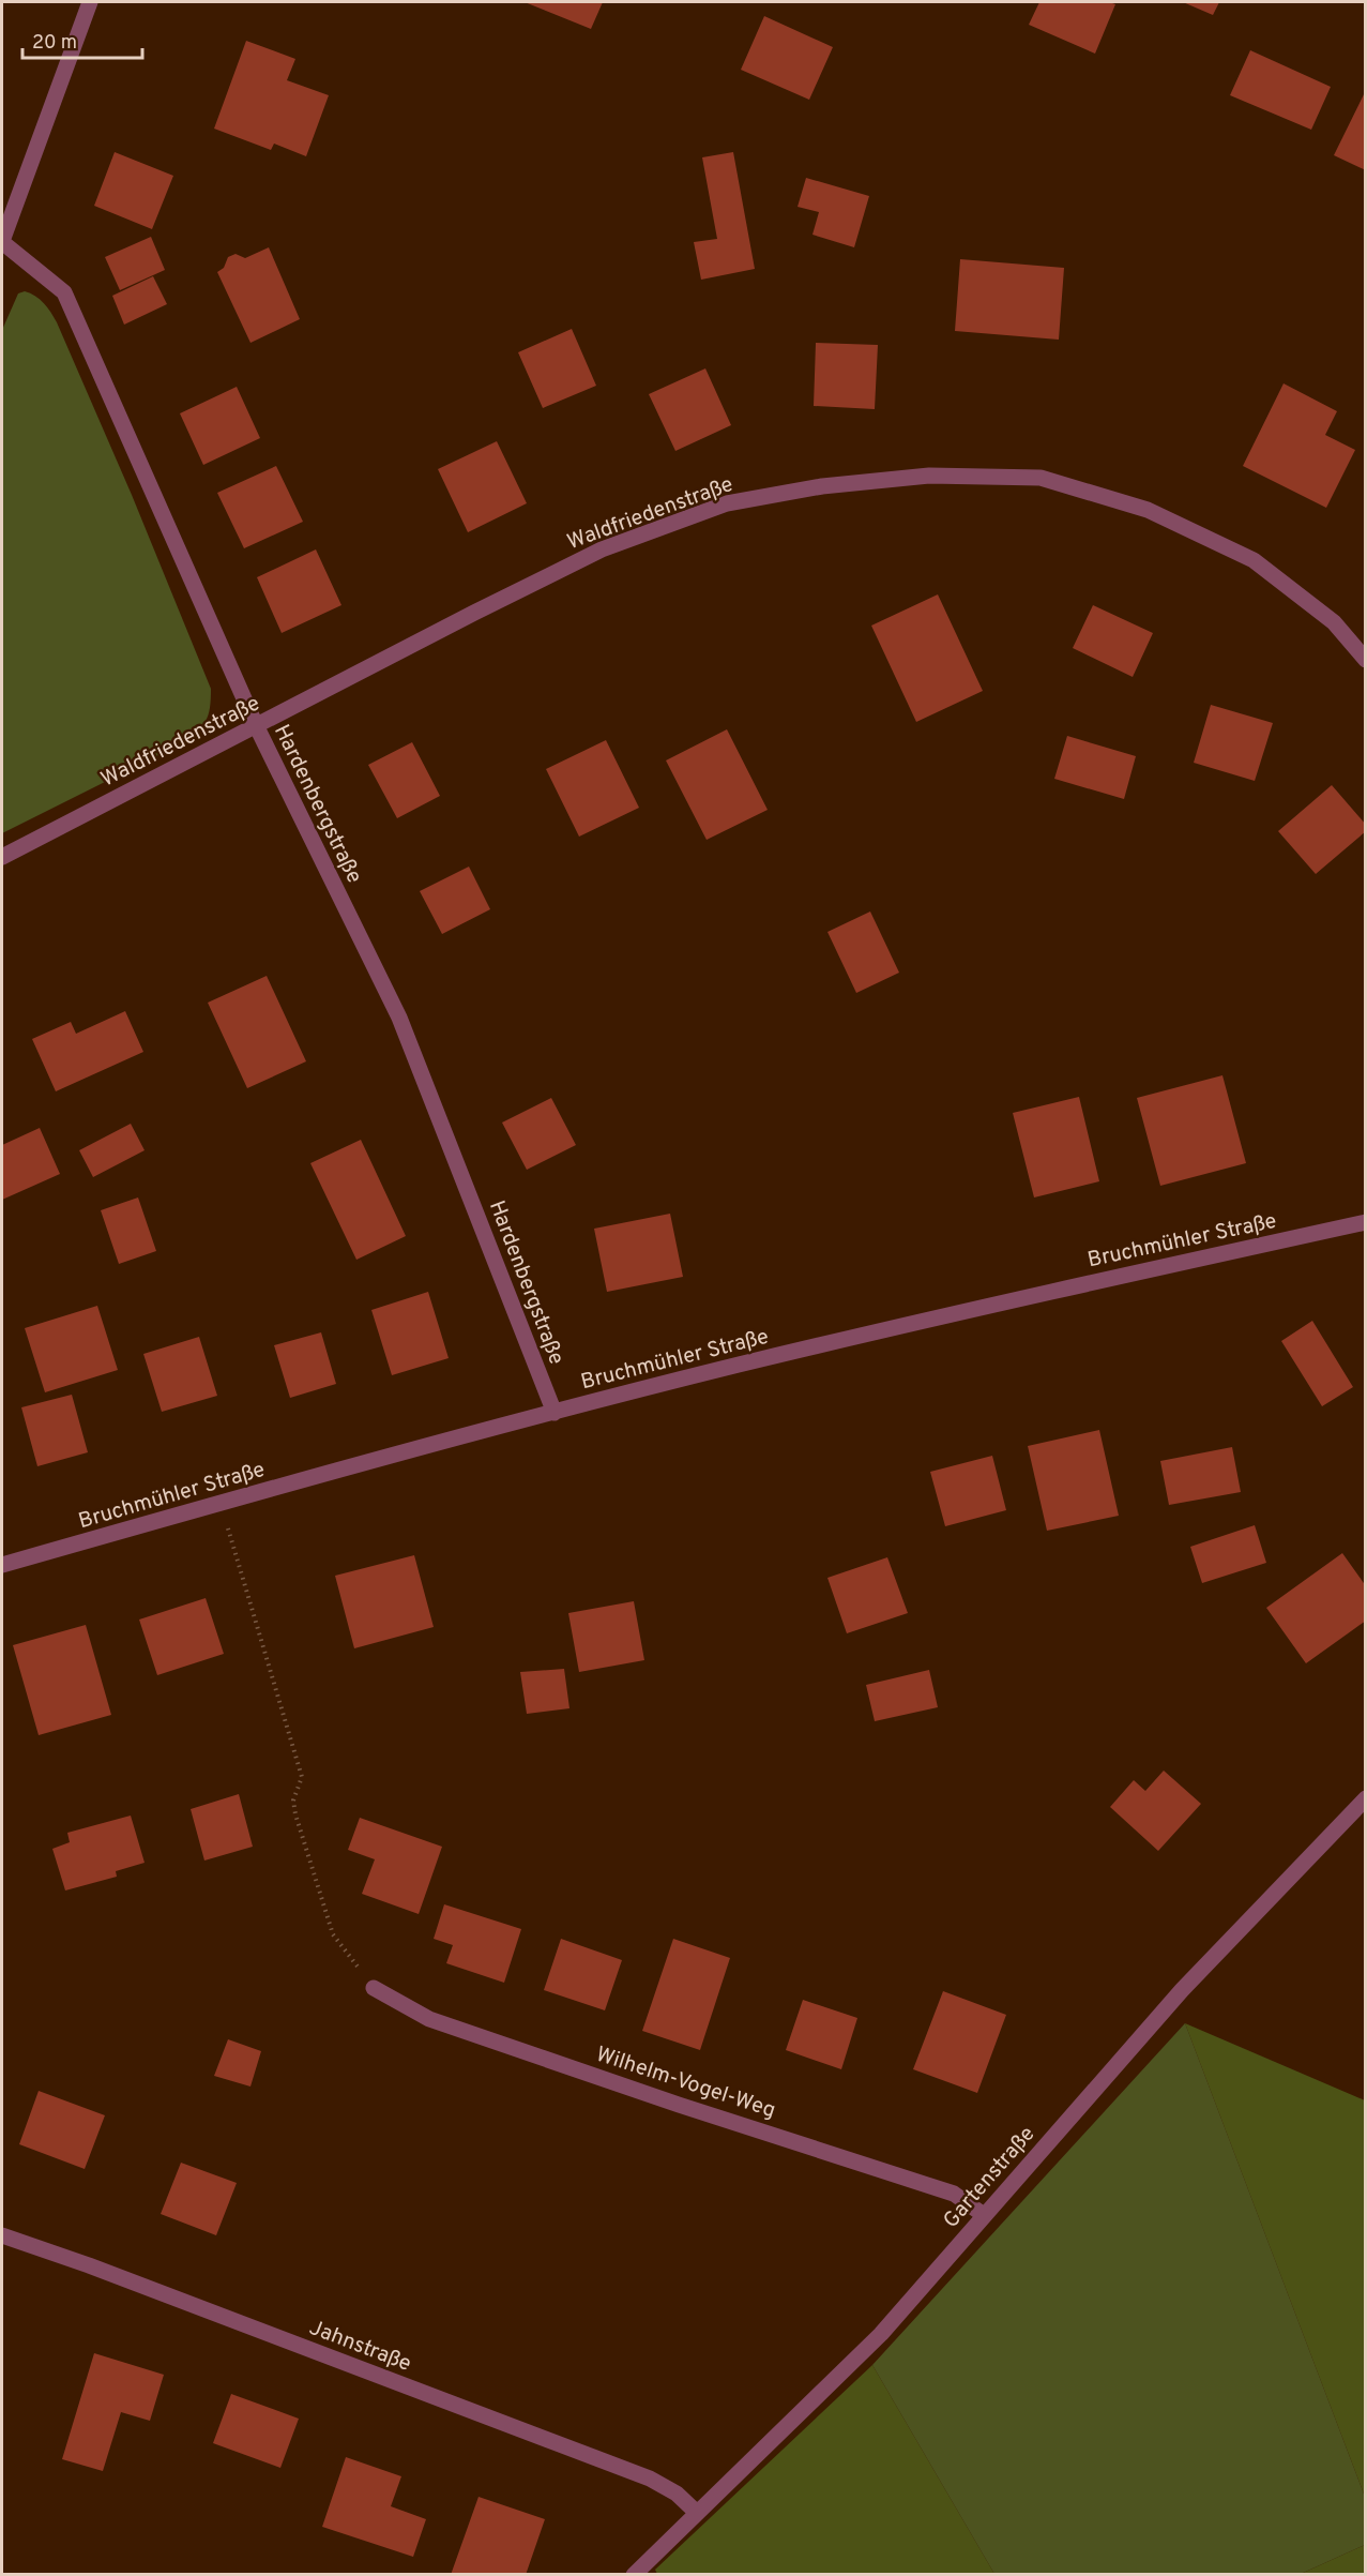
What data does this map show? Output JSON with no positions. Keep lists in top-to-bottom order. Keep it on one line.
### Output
{"streets":{"street":["Waldfriedenstraße","Hardenbergstraße","Bruchmühler Straße","Wilhelm-Vogel-Weg","Gartenstraße","Jahnstraße"]},"crossings":[["Waldfriedenstraße","Hardenbergstraße"],["Hardenbergstraße","Bruchmühler Straße"],["Wilhelm-Vogel-Weg","Gartenstraße"],["Gartenstraße","Jahnstraße"]],"scale_bar":"20 m"}
